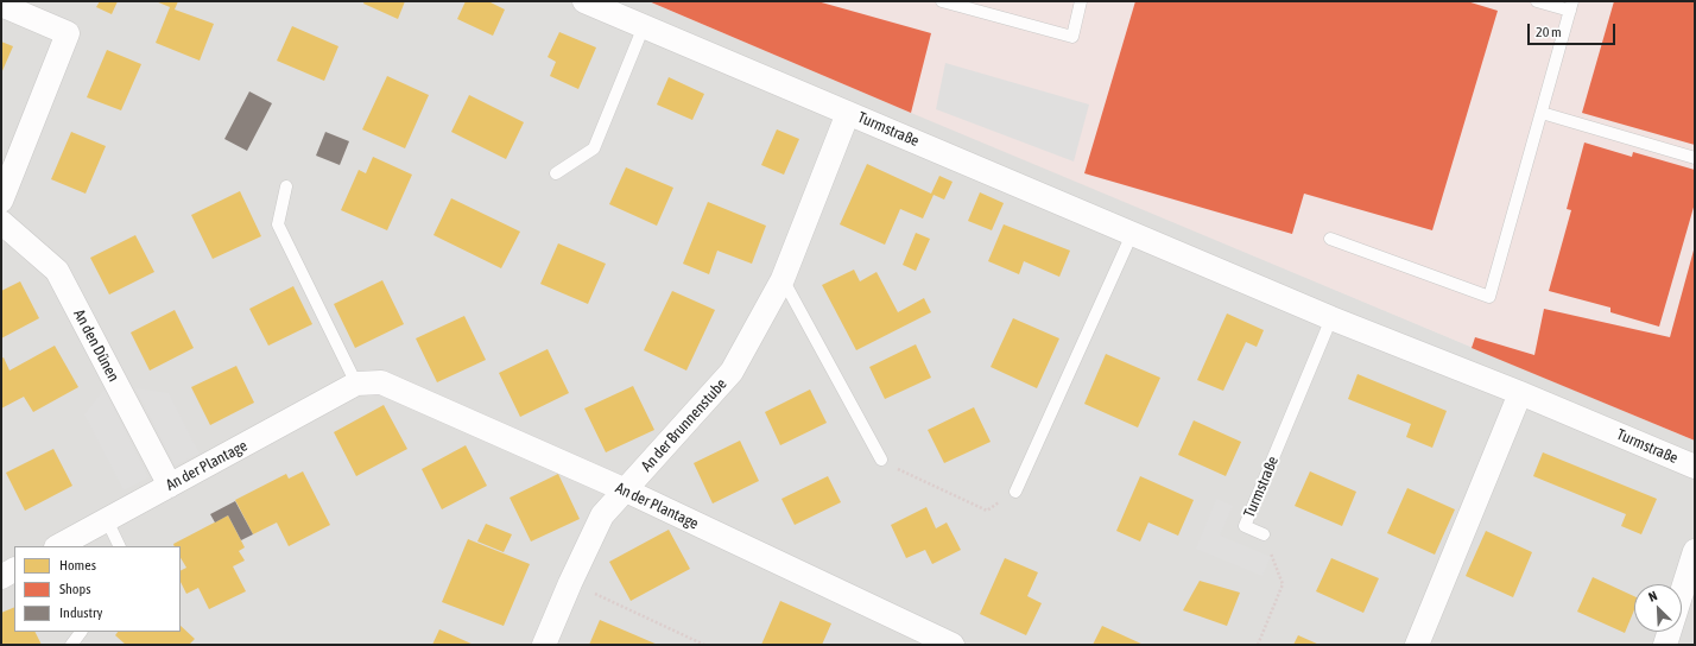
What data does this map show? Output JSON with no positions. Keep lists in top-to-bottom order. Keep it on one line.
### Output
{"streets":{"street":["Turmstraße","An den Dünen","An der Brunnenstube","An der Plantage"]},"crossings":[["Turmstraße","An der Brunnenstube"],["An den Dünen","An der Plantage"],["An der Brunnenstube","An der Plantage"]],"legend":["Homes","Shops","Industry"],"scale_bar":"20 m","north":"top left"}
